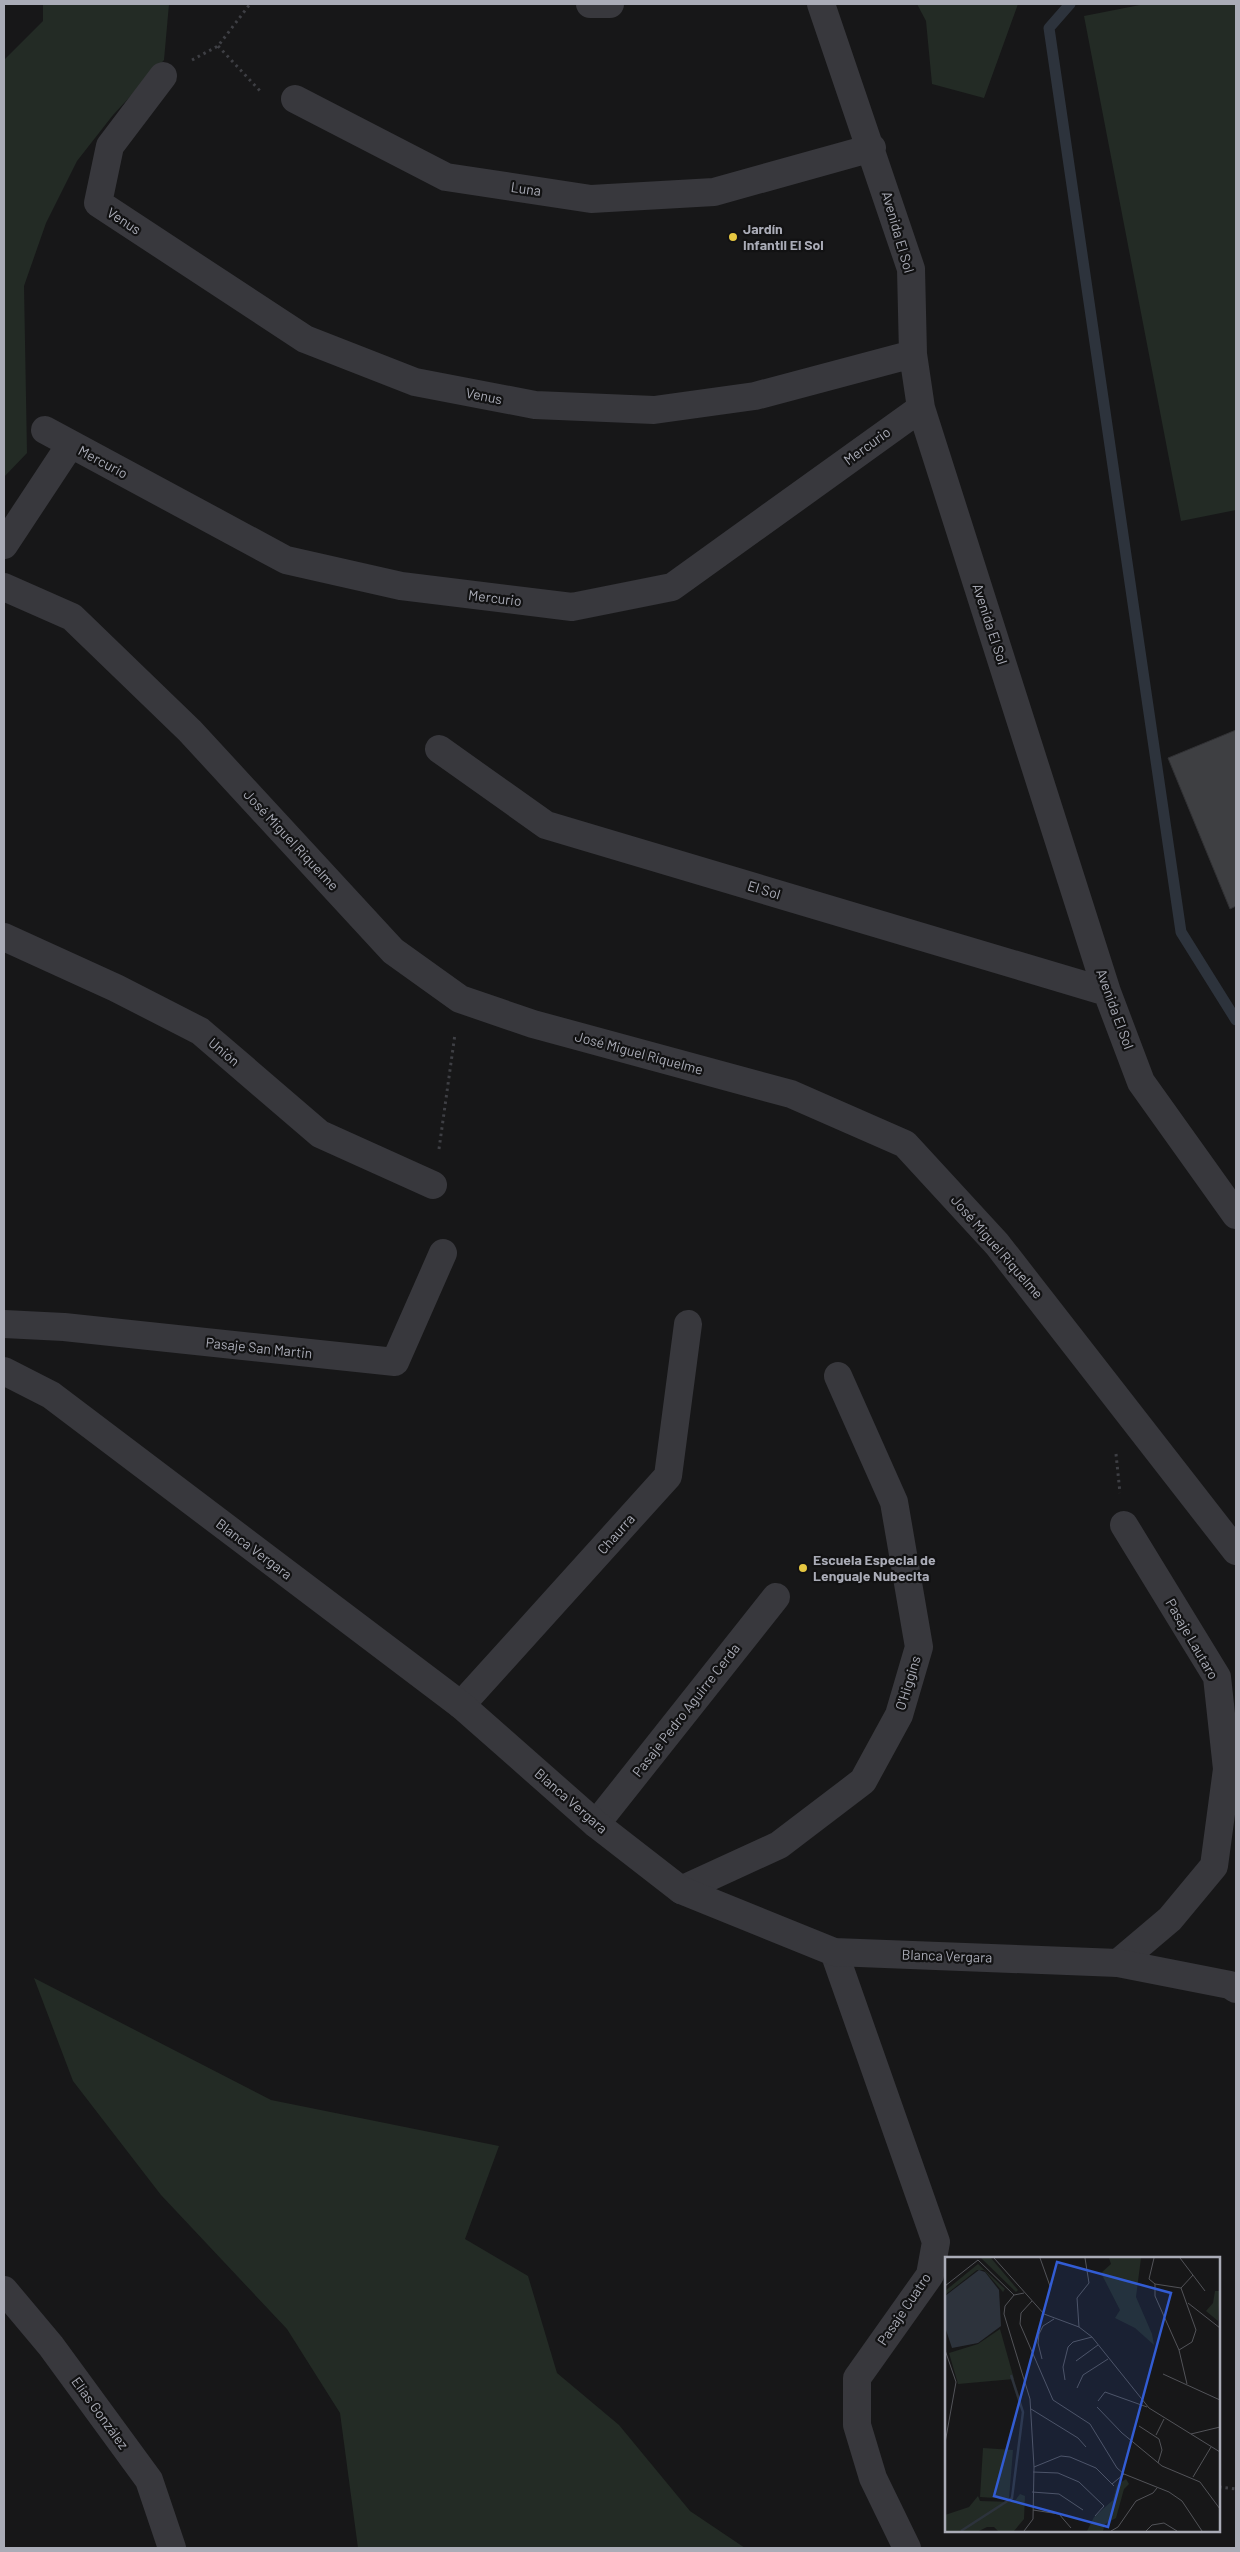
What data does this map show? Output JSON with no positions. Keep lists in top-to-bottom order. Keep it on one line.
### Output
{"streets":{"street":["Luna","Venus","Avenida El Sol","Mercurio","José Miguel Riquelme","El Sol","Unión","Pasaje San Martin","Chaurra","Blanca Vergara","Pasaje Lautaro","O'Higgins","Pasaje Pedro Aguirre Cerda","Pasaje Cuatro","Elías González"]},"crossings":[["Luna","Avenida El Sol"],["Venus","Avenida El Sol"],["Avenida El Sol","Mercurio"],["Avenida El Sol","El Sol"],["Chaurra","Blanca Vergara"],["Blanca Vergara","Pasaje Lautaro"],["Blanca Vergara","O'Higgins"],["Blanca Vergara","Pasaje Pedro Aguirre Cerda"],["Blanca Vergara","Pasaje Cuatro"]],"places":["Jardín Infantil El Sol","Escuela Especial de Lenguaje Nubecita"]}
